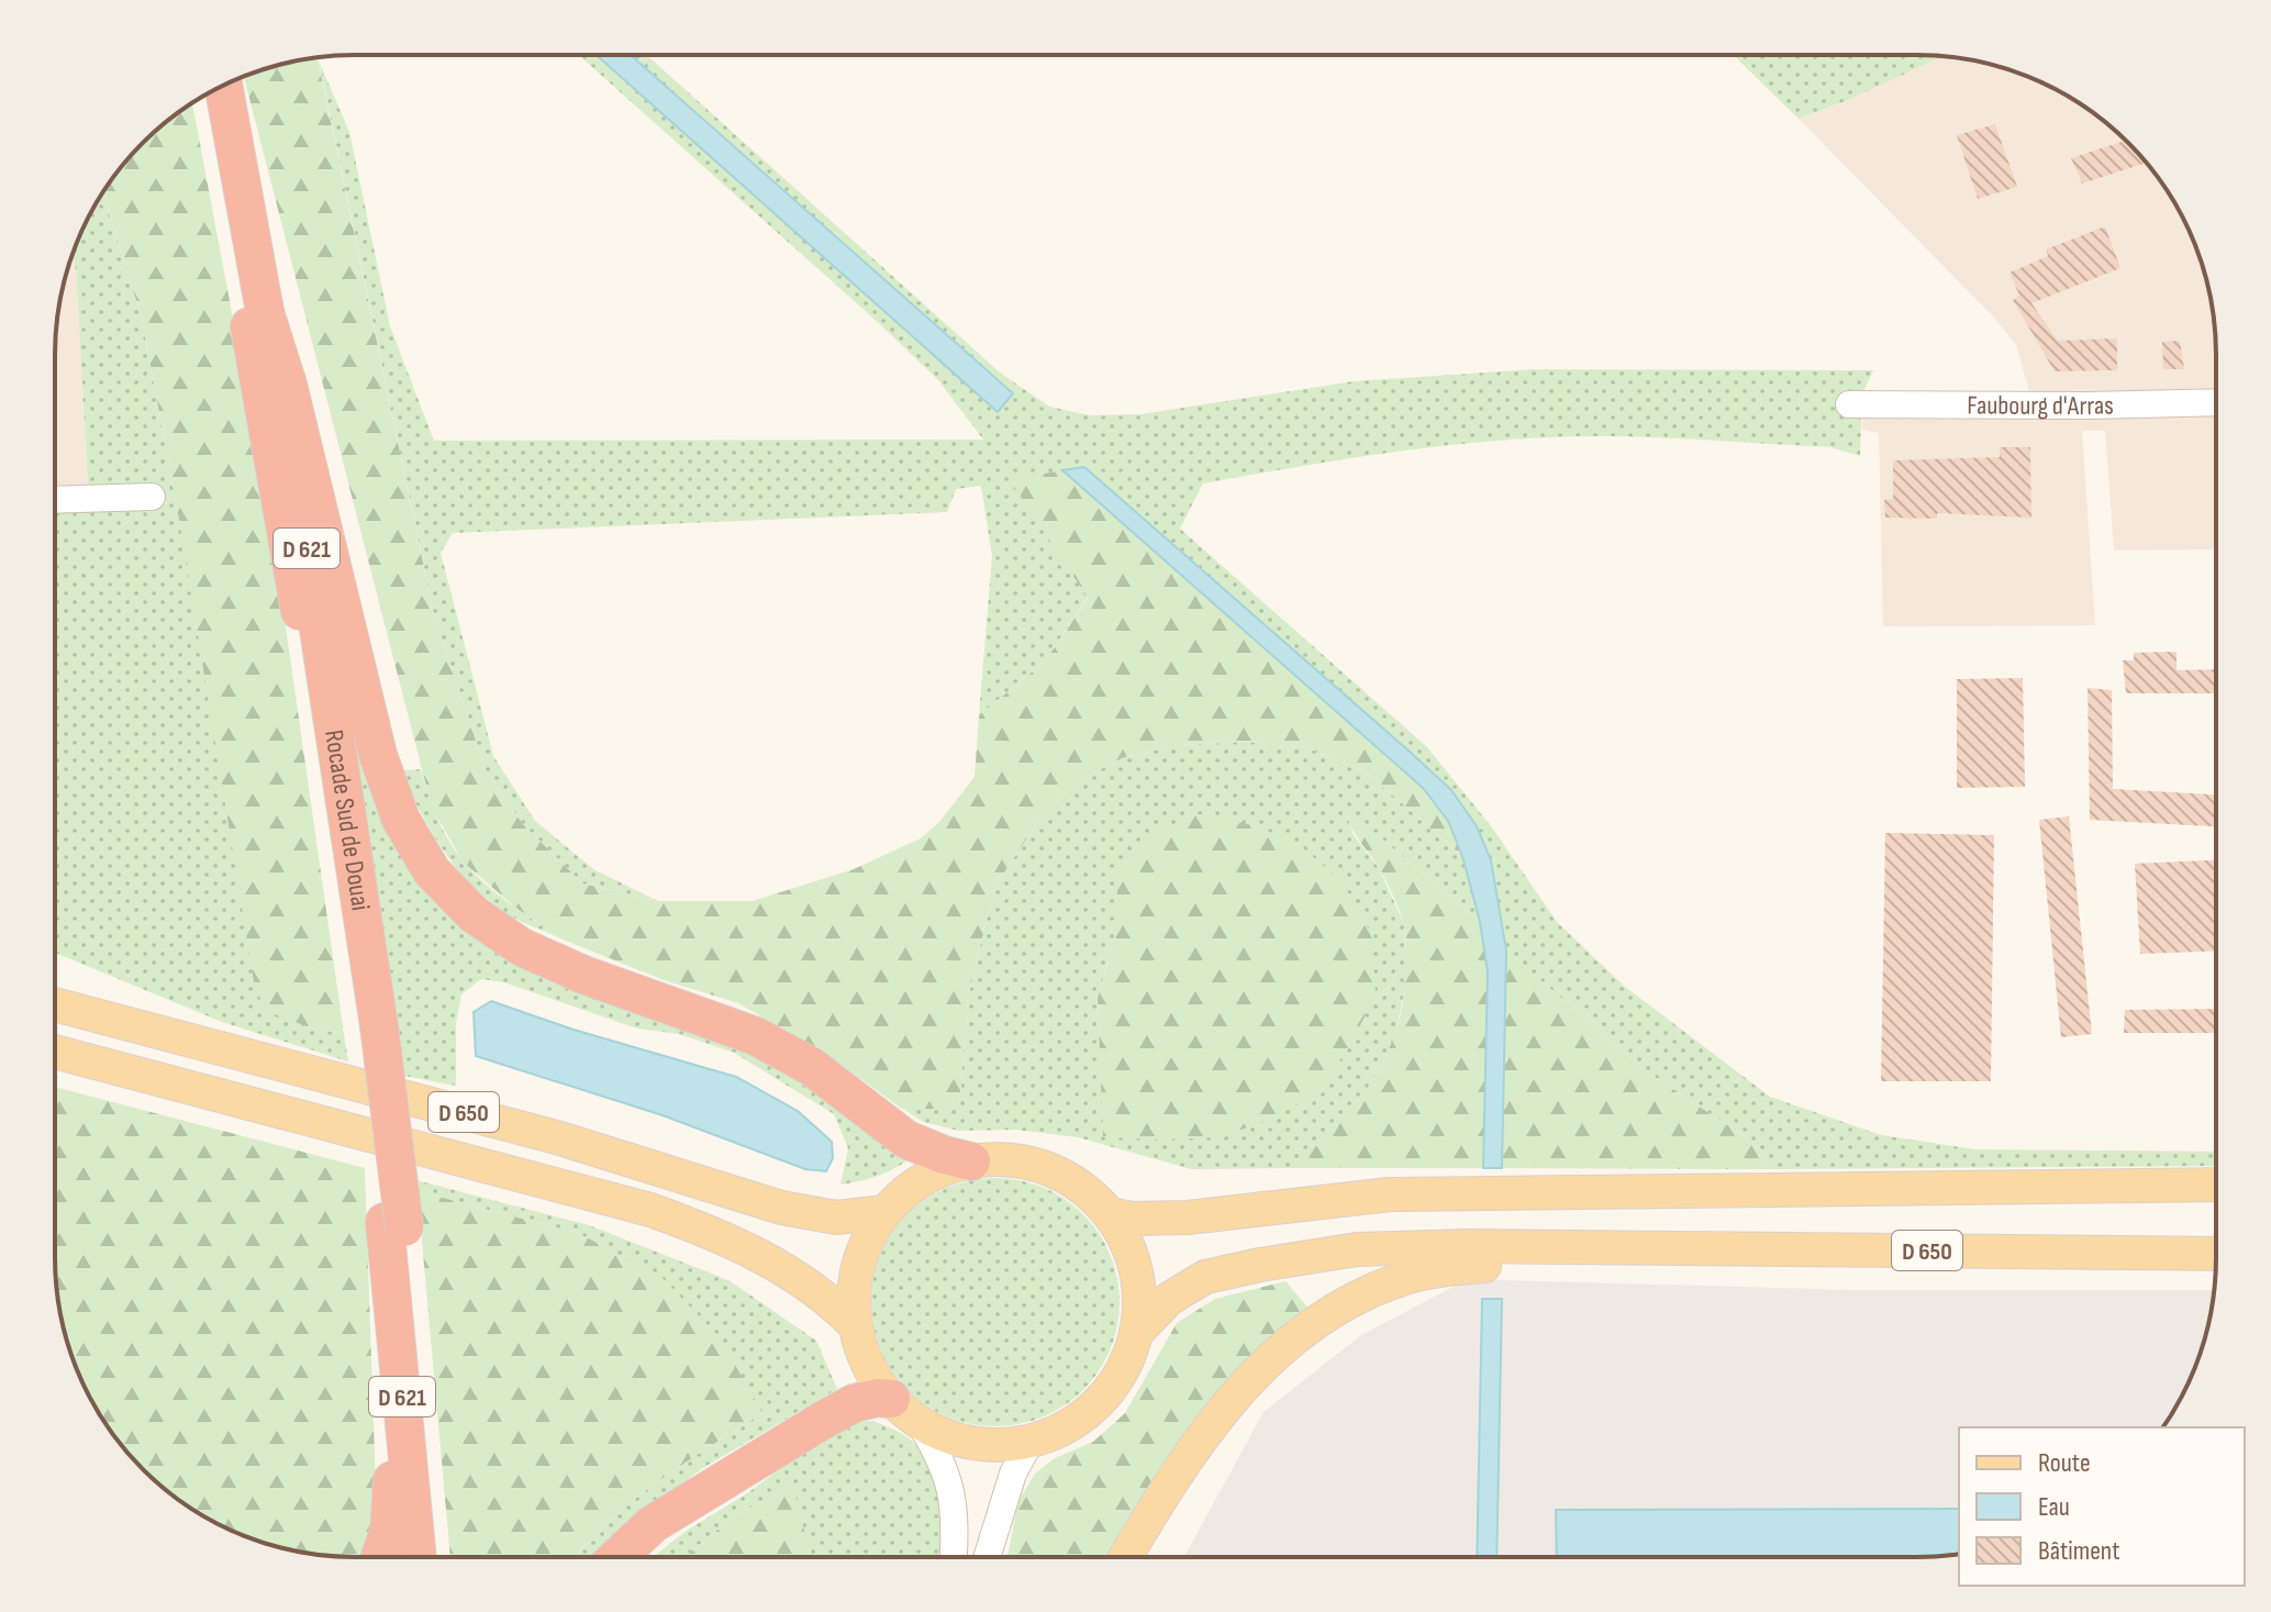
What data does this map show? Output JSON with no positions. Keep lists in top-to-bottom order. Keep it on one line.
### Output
{"streets":{"highway":["D 621","Rocade Sud de Douai"],"main road":["D 650"],"street":["Faubourg d'Arras"]},"legend":["Route","Eau","Bâtiment"]}
